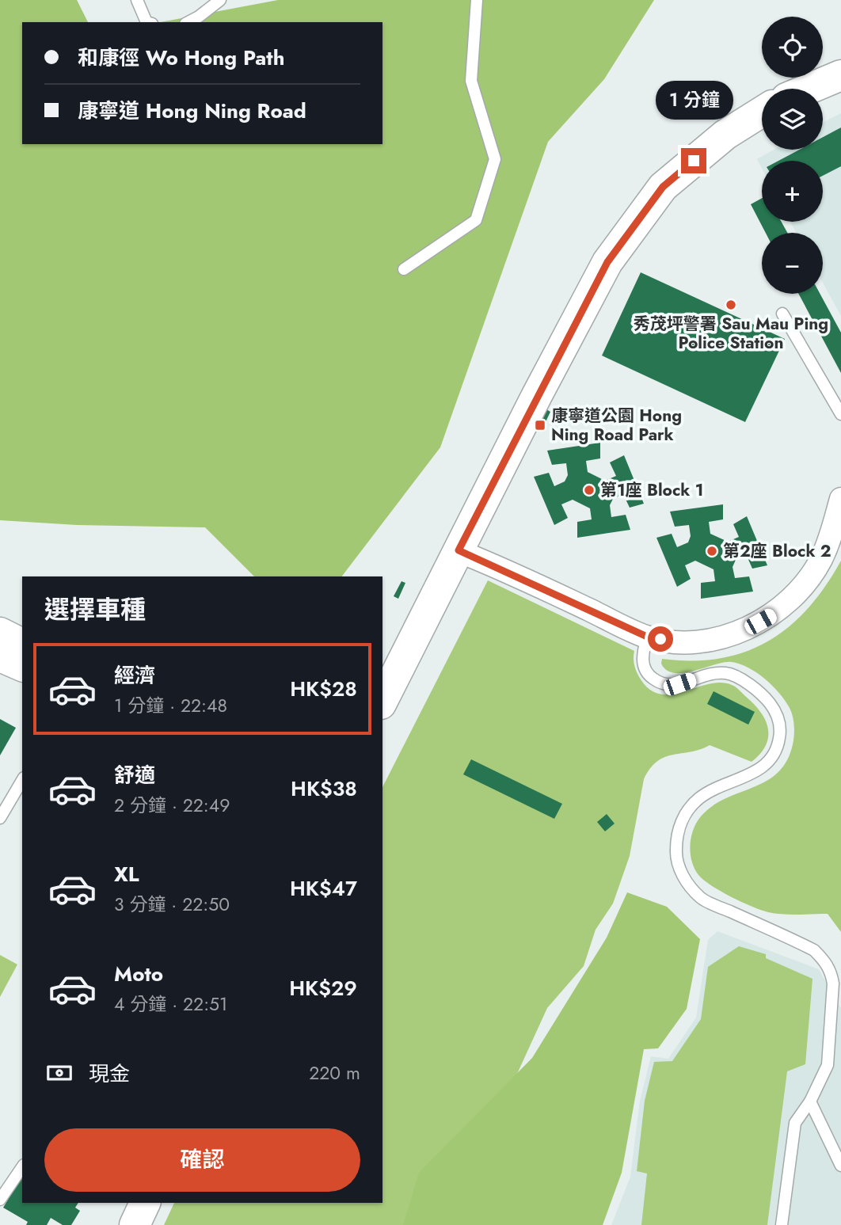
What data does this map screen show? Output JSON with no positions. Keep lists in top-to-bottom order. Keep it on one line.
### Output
{"places":{"other":["秀茂坪警署 Sau Mau Ping Police Station","第1座 Block 1","第2座 Block 2"],"transit":["康寧道公園 Hong Ning Road Park"]},"page":{"map_buttons":["+","−"],"banner":["和康徑 Wo Hong Path","康寧道 Hong Ning Road"],"bubble":"1 分鐘","heading":"選擇車種","list":[{"name":"經濟","note":"1 分鐘 · 22:48","value":"HK$28"},{"name":"舒適","note":"2 分鐘 · 22:49","value":"HK$38"},{"name":"XL","note":"3 分鐘 · 22:50","value":"HK$47"},{"name":"Moto","note":"4 分鐘 · 22:51","value":"HK$29"}],"pay":["現金","220 m"],"buttons":"確認"}}
